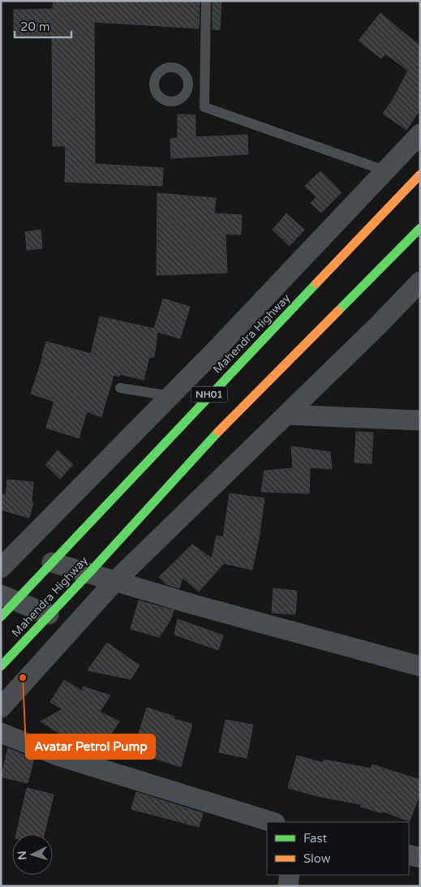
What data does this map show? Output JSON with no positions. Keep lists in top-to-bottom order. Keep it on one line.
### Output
{"streets":{"highway":["Mahendra Highway","NH01"]},"places":["Avatar Petrol Pump"],"legend":["Fast","Slow"],"scale_bar":"20 m","north":"left"}
